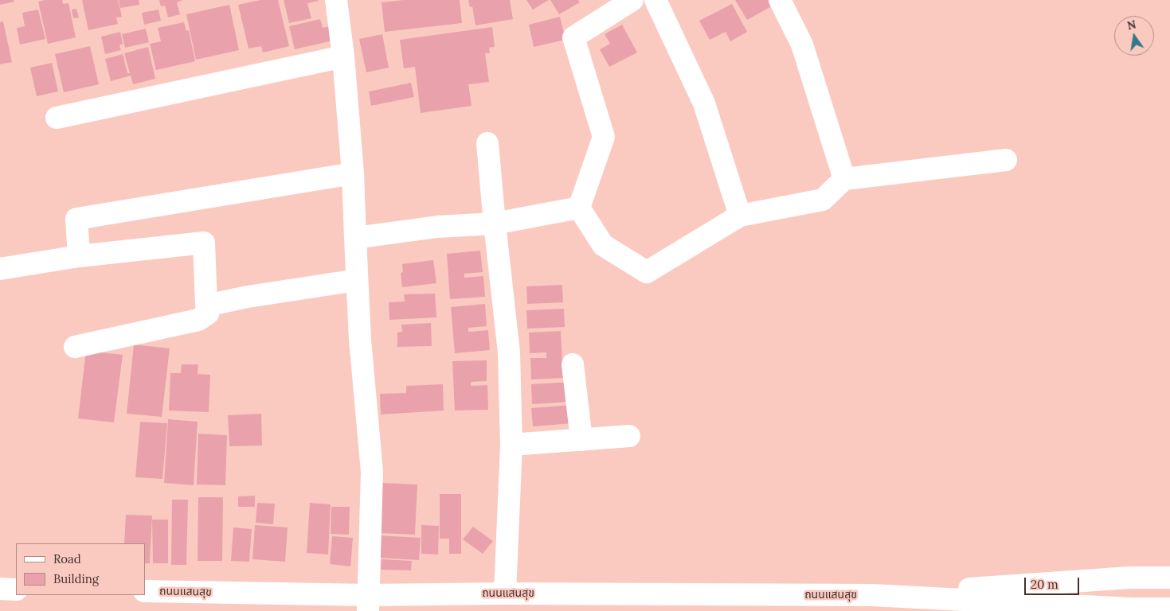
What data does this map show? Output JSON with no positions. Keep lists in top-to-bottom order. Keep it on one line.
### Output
{"streets":{"street":["ถนนแสนสุข"]},"legend":["Road","Building"],"scale_bar":"20 m","north":"top"}
